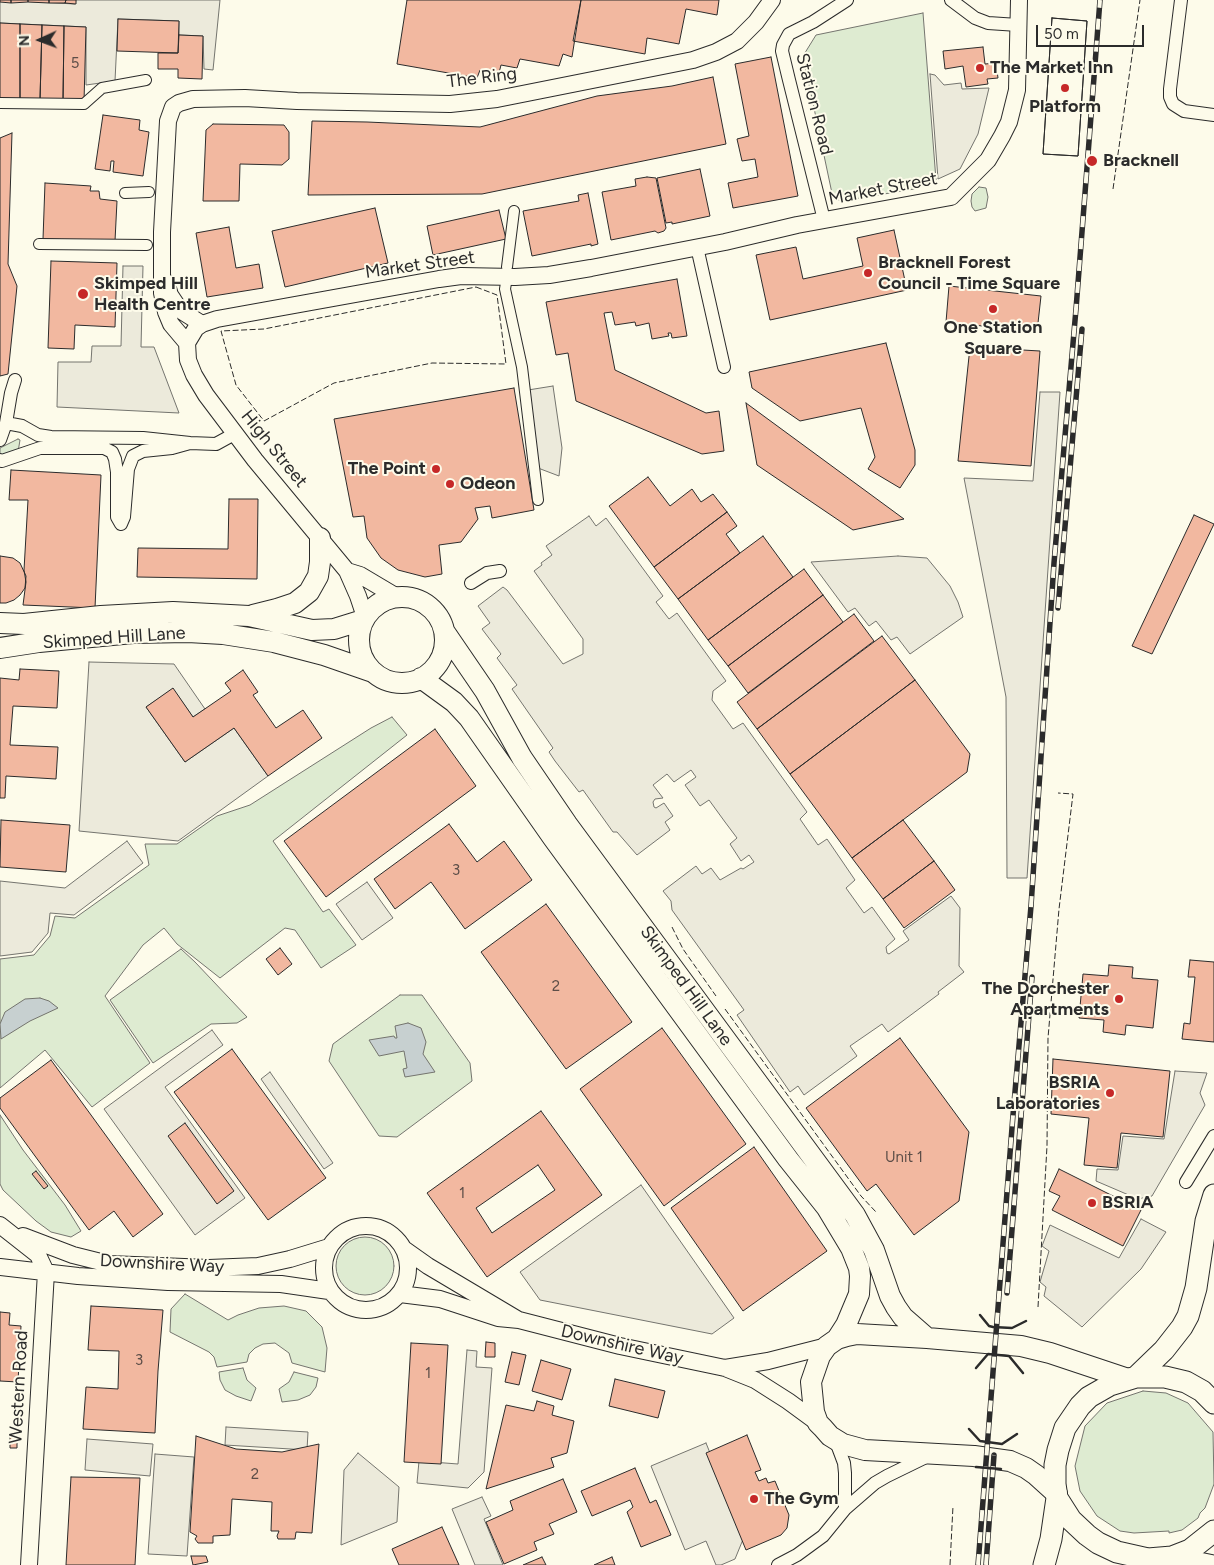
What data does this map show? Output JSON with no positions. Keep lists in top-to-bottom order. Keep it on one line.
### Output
{"streets":{"main road":["Skimped Hill Lane"],"street":["The Ring","Station Road","Market Street","High Street","Downshire Way","Western Road"]},"crossings":[["Station Road","Market Street"],["High Street","Skimped Hill Lane"],["Skimped Hill Lane","Downshire Way"],["Downshire Way","Western Road"]],"places":["The Market Inn","Platform","Bracknell","Bracknell Forest Council - Time Square","Skimped Hill Health Centre","One Station Square","The Point","Odeon","The Dorchester Apartments","BSRIA Laboratories","BSRIA","The Gym"],"house_numbers":["5","3","2","Unit 1","1","3","1","2"],"scale_bar":"50 m","north":"left"}
